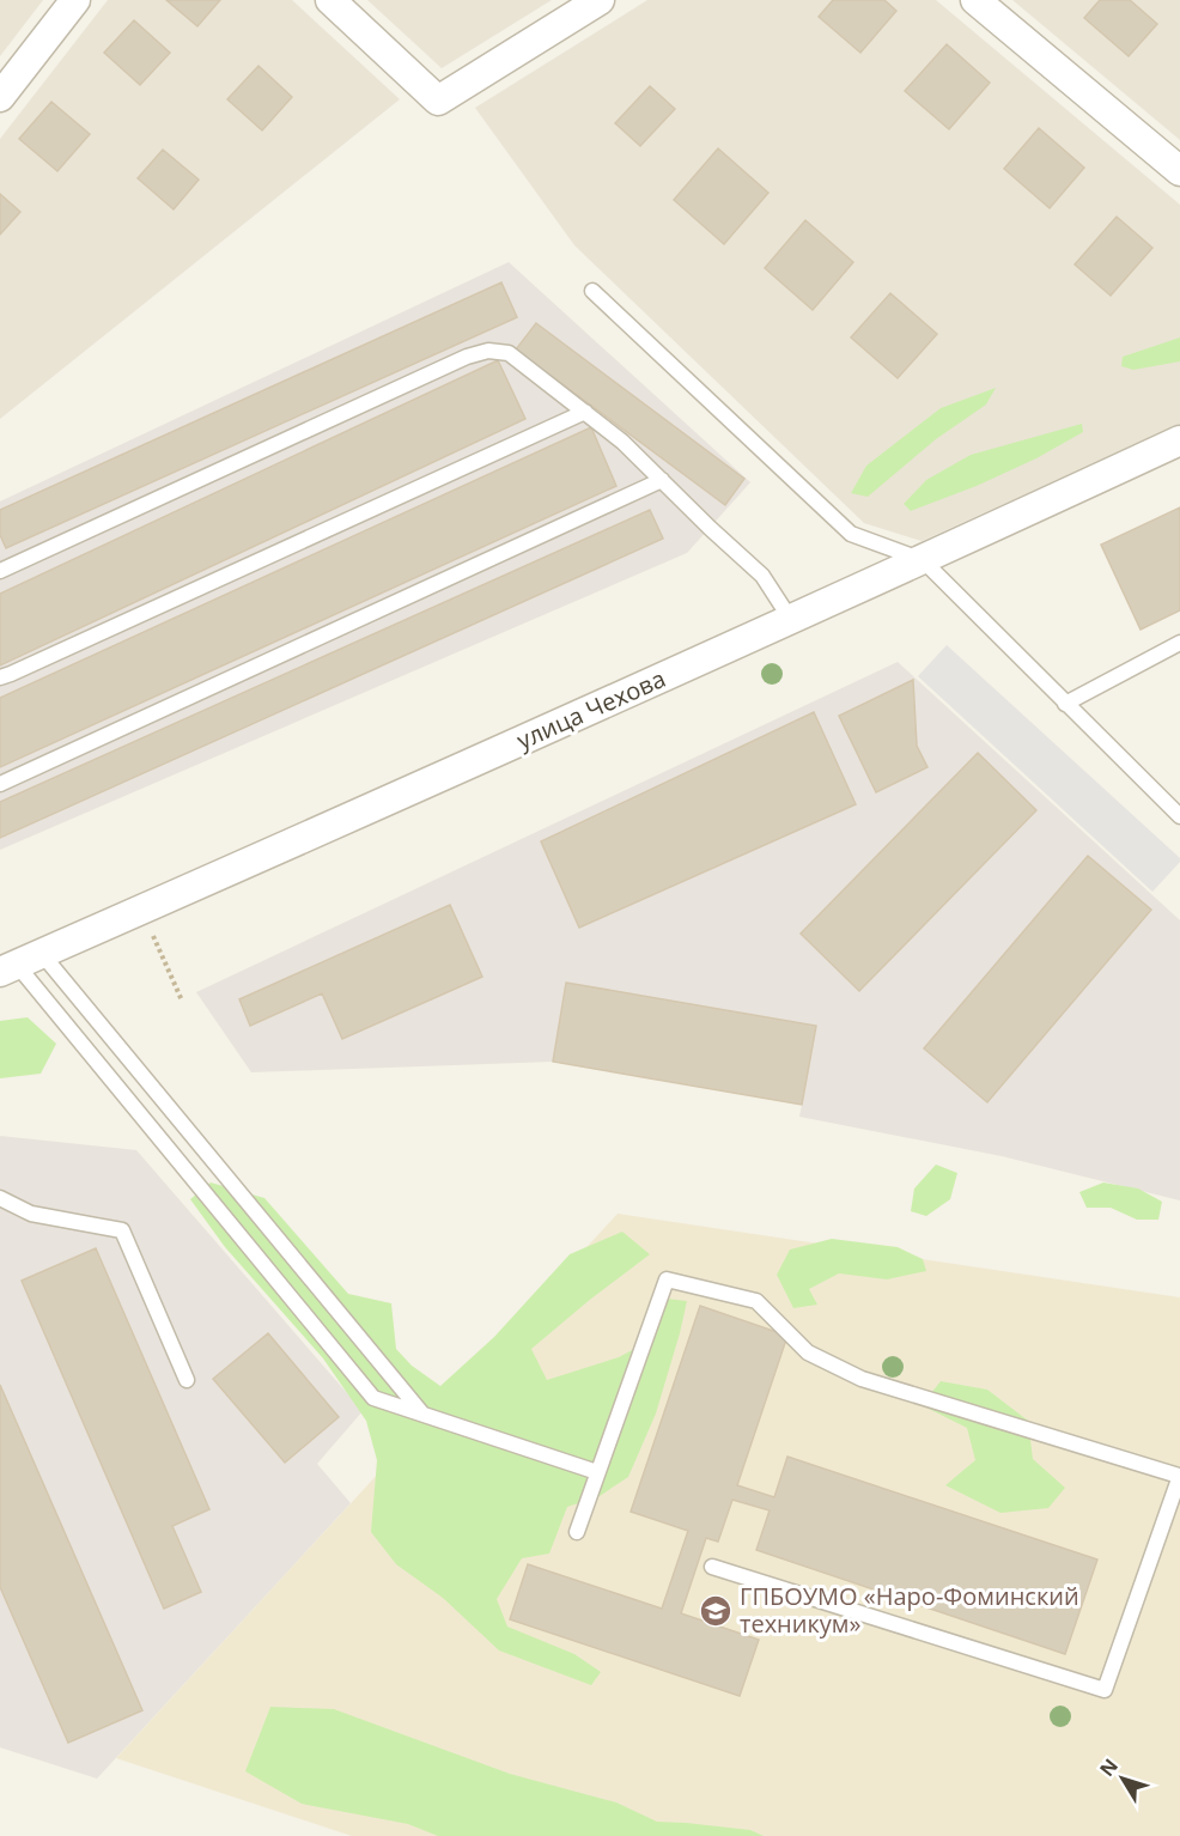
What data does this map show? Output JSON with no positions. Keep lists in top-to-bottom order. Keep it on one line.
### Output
{"streets":{"street":["улица Чехова"]},"places":{"school or university":["ГПБОУМО «Наро-Фоминский техникум»"]},"north":"top left"}
